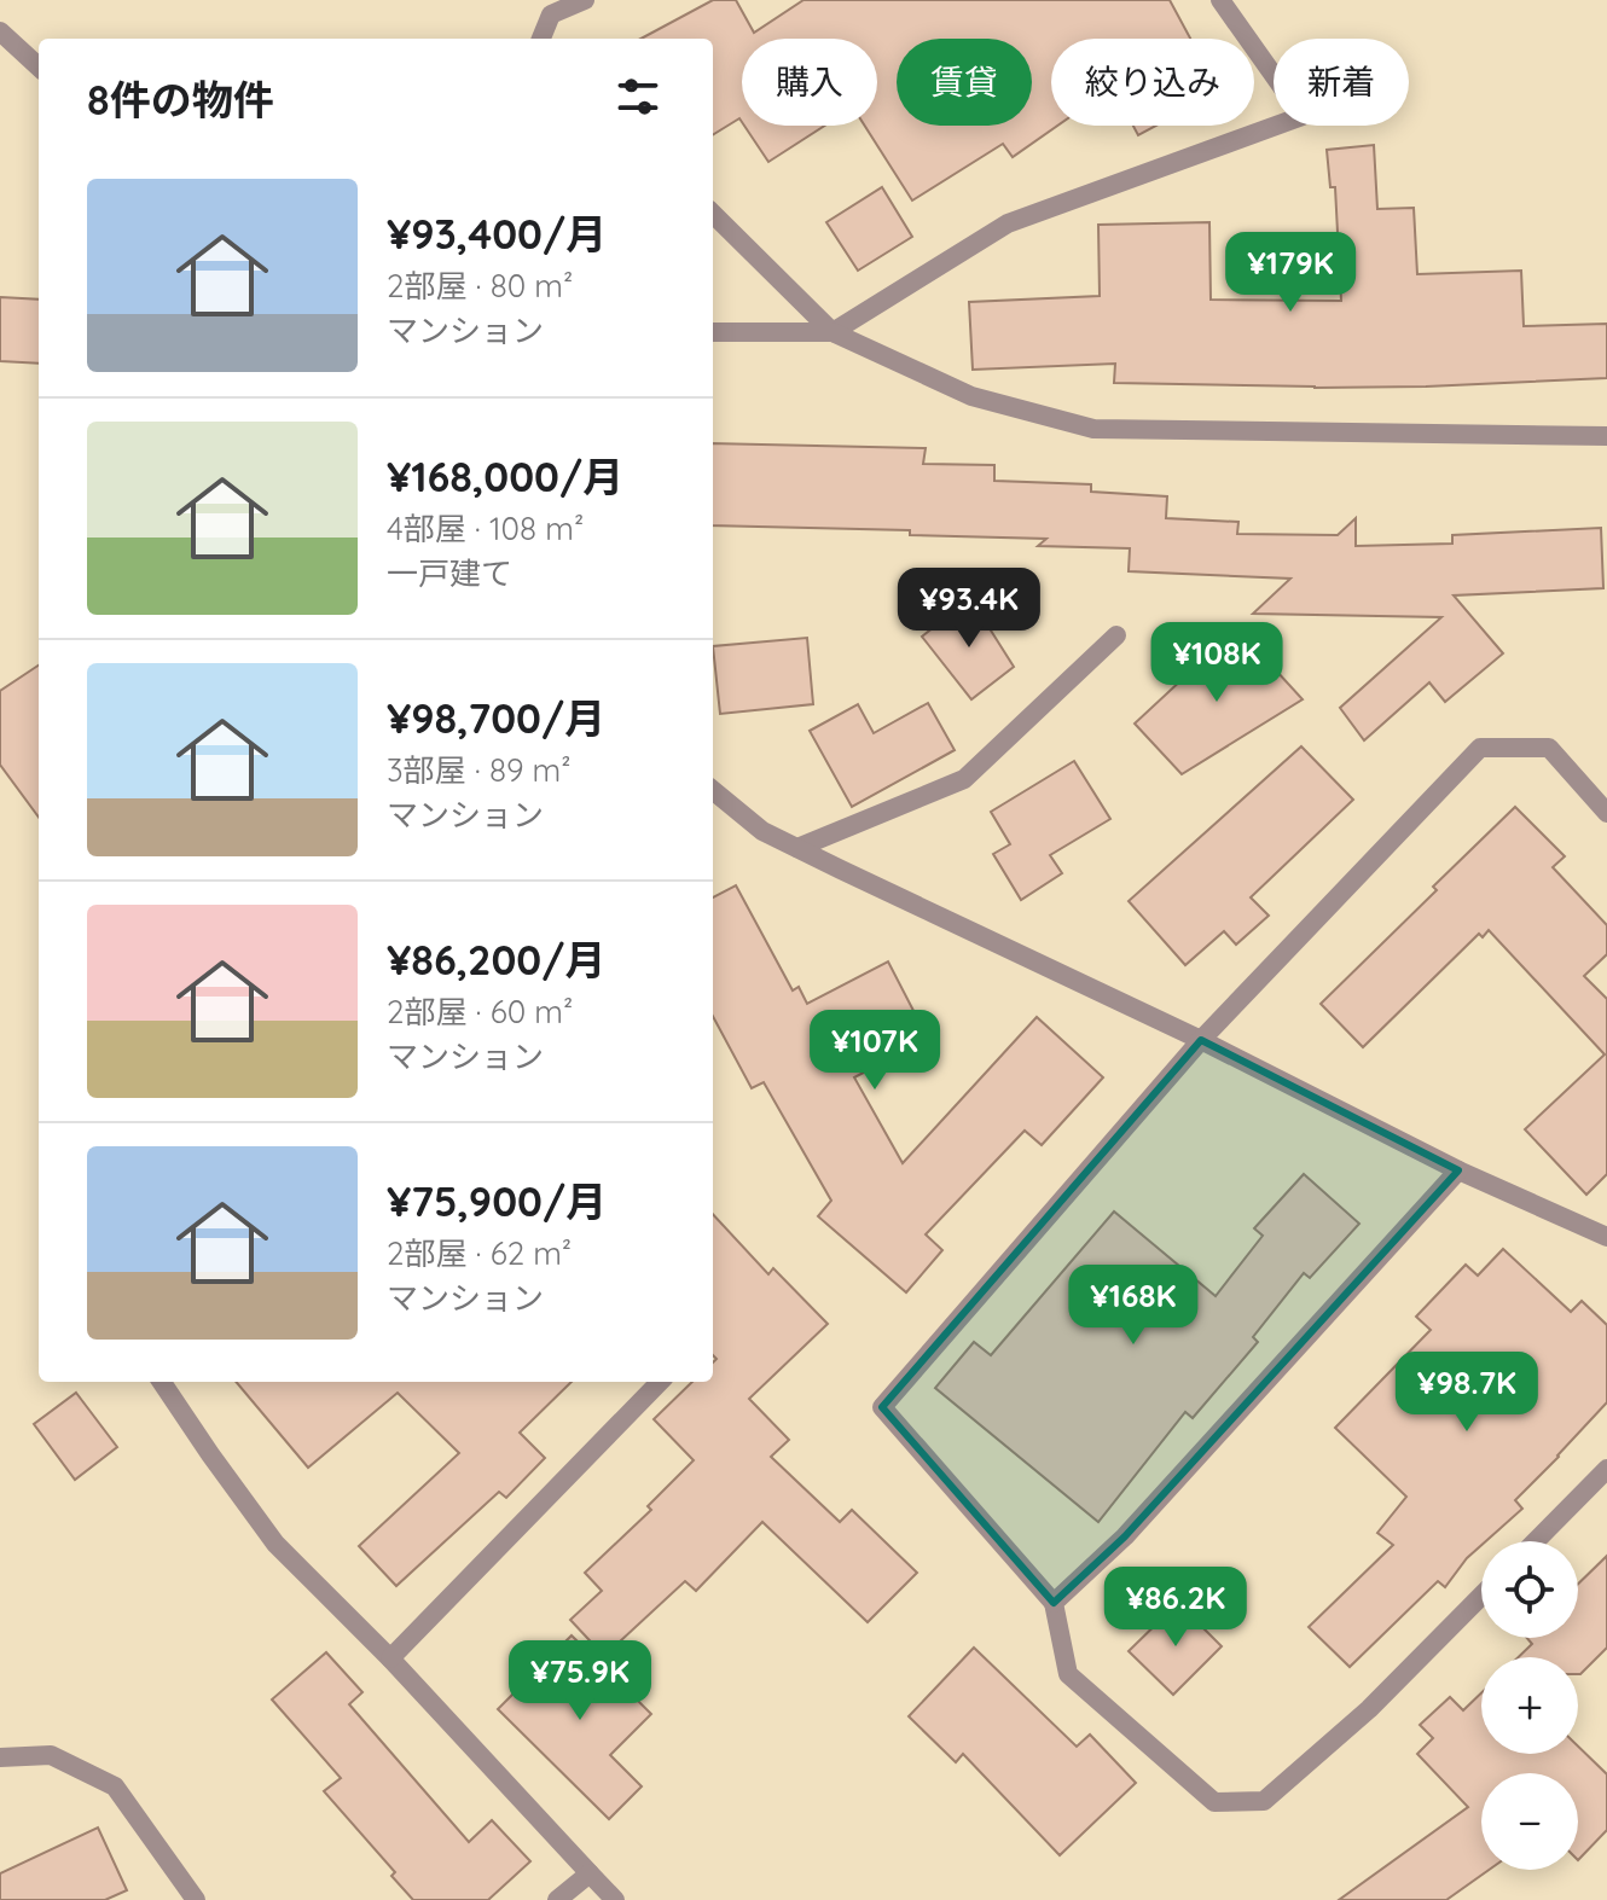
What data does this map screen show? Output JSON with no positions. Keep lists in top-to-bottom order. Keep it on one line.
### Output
{"page":{"chip":["購入","賃貸","絞り込み","新着"],"heading":"8件の物件","list":[{"name":"¥93,400/月","note":"2部屋 · 80 m² · マンション"},{"name":"¥168,000/月","note":"4部屋 · 108 m² · 一戸建て"},{"name":"¥98,700/月","note":"3部屋 · 89 m² · マンション"},{"name":"¥86,200/月","note":"2部屋 · 60 m² · マンション"},{"name":"¥75,900/月","note":"2部屋 · 62 m² · マンション"}],"price":["¥179K","¥93.4K","¥108K","¥107K","¥168K","¥98.7K","¥86.2K","¥75.9K"],"map_buttons":["+","−"]}}
